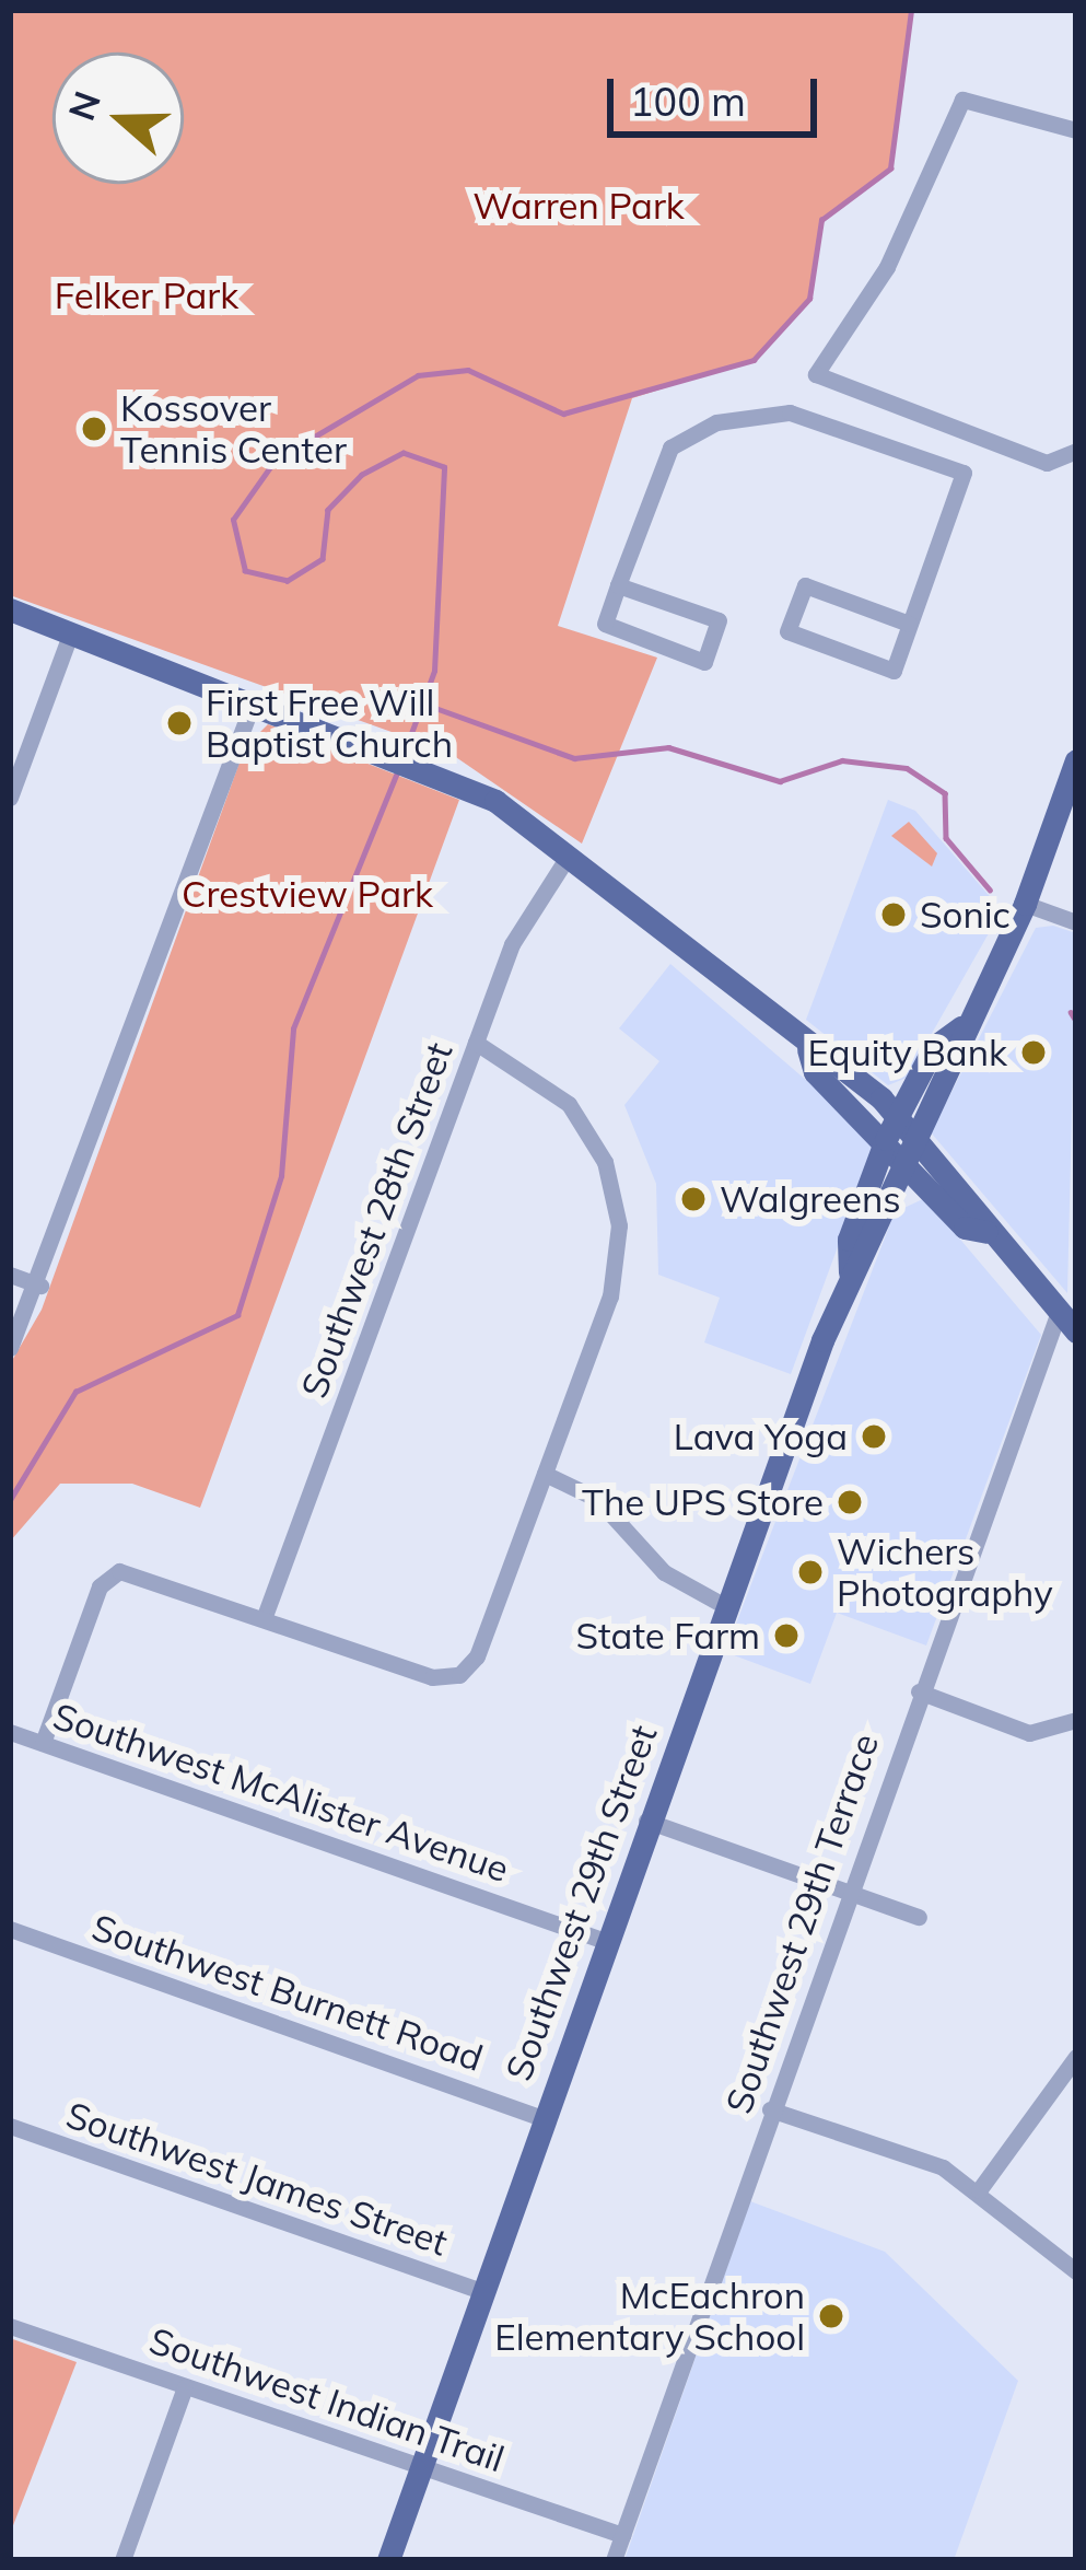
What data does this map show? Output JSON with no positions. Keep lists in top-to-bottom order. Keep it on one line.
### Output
{"streets":{"main road":["Southwest 29th Street"],"street":["Southwest 28th Street","Southwest McAlister Avenue","Southwest 29th Terrace","Southwest Burnett Road","Southwest James Street","Southwest Indian Trail"]},"crossings":[["Southwest McAlister Avenue","Southwest 29th Street"],["Southwest 29th Street","Southwest Burnett Road"],["Southwest 29th Street","Southwest James Street"],["Southwest 29th Street","Southwest Indian Trail"],["Southwest 29th Terrace","Southwest Indian Trail"]],"parks":["Warren Park","Felker Park","Crestview Park"],"places":["Kossover Tennis Center","First Free Will Baptist Church","Sonic","Equity Bank","Walgreens","Lava Yoga","The UPS Store","Wichers Photography","State Farm","McEachron Elementary School"],"scale_bar":"100 m","north":"left"}
